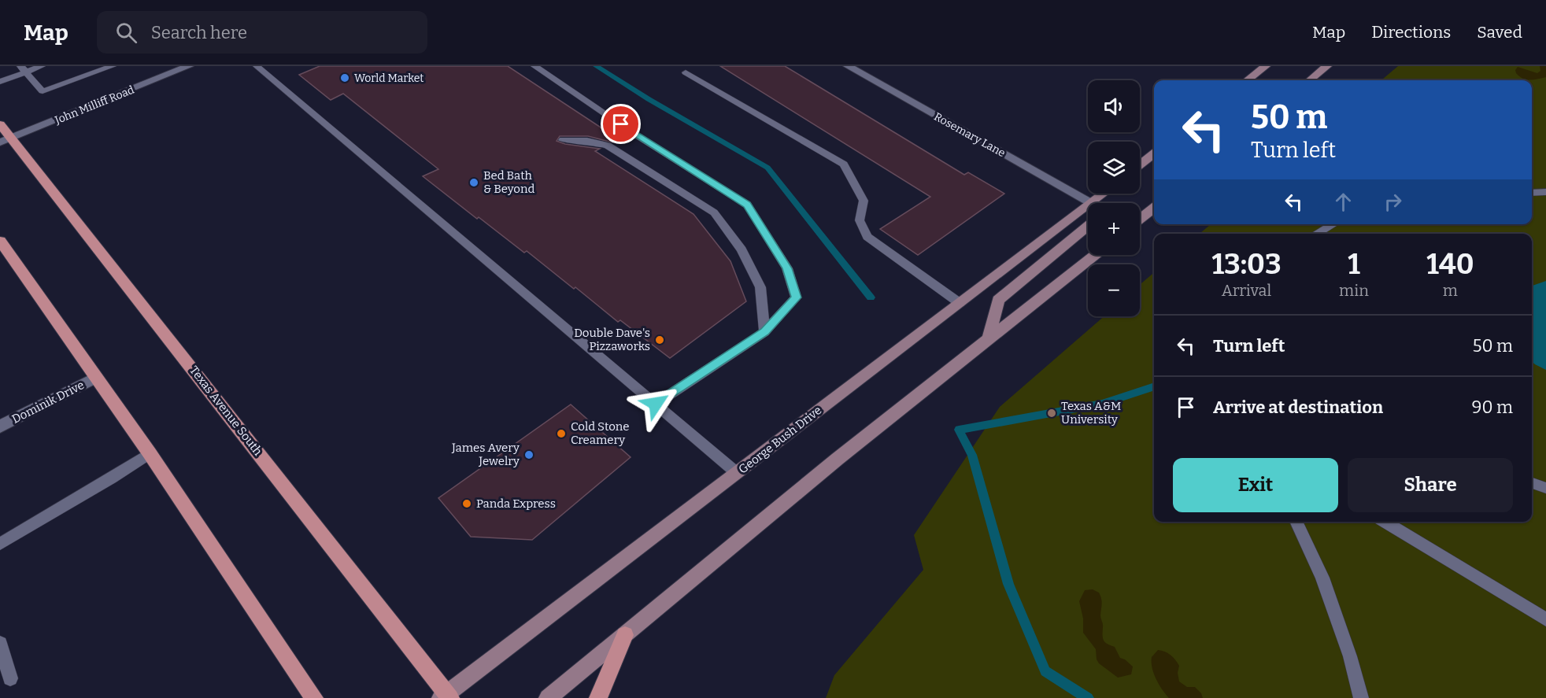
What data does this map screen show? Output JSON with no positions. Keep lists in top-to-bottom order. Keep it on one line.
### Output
{"streets":{"main road":["Texas Avenue South","George Bush Drive"],"street":["John Milliff Road","Rosemary Lane","Dominik Drive"]},"crossings":[["John Milliff Road","Texas Avenue South"],["Texas Avenue South","George Bush Drive"]],"places":["World Market","Bed Bath & Beyond","Double Dave's Pizzaworks","Texas A&M University","Cold Stone Creamery","James Avery Jewelry","Panda Express"],"page":{"header":"Map","search":"Search here","nav":["Map","Directions","Saved"],"map_buttons":["+","−"],"turn":["50 m","Turn left"],"eta":["13:03","Arrival","1","min","140","m"],"list":[{"name":"Turn left","value":"50 m"},{"name":"Arrive at destination","value":"90 m"}],"buttons":["Exit","Share"]}}
